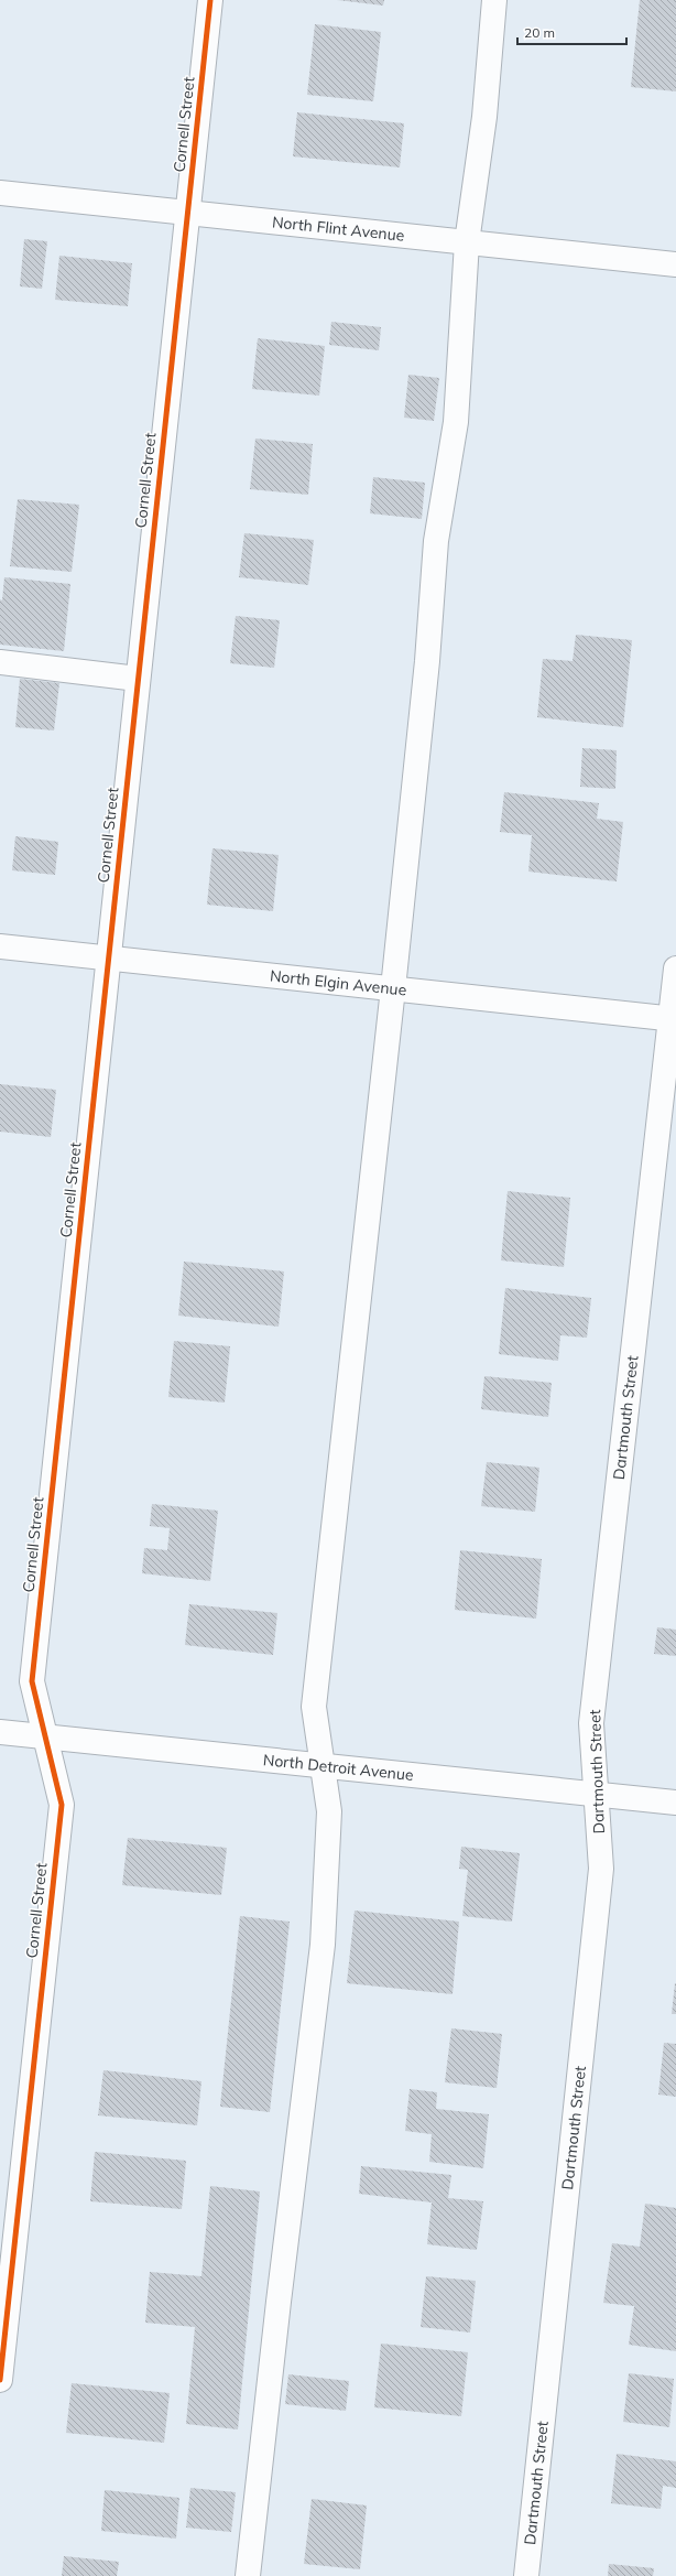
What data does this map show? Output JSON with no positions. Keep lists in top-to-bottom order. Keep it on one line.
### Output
{"streets":{"street":["Cornell Street","North Flint Avenue","North Elgin Avenue","Dartmouth Street","North Detroit Avenue"]},"crossings":[["Cornell Street","North Flint Avenue"],["Cornell Street","North Elgin Avenue"],["Cornell Street","North Detroit Avenue"],["North Elgin Avenue","Dartmouth Street"],["Dartmouth Street","North Detroit Avenue"]],"scale_bar":"20 m"}
